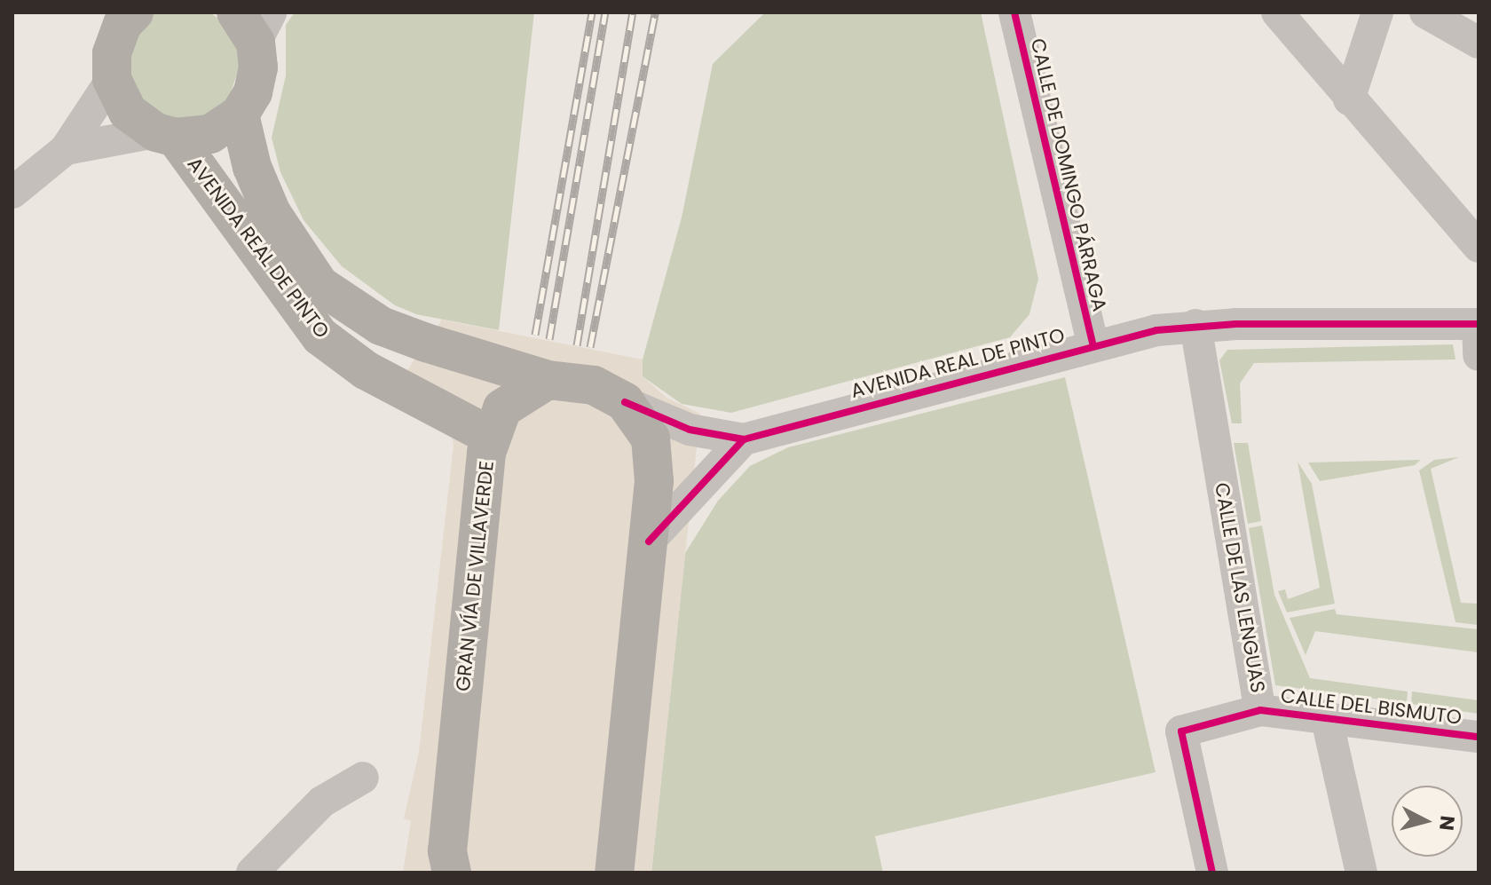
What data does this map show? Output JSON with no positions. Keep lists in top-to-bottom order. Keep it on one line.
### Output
{"streets":{"main road":["AVENIDA REAL DE PINTO","GRAN VÍA DE VILLAVERDE"],"street":["CALLE DE DOMINGO PÁRRAGA","CALLE DE LAS LENGUAS","CALLE DEL BISMUTO"]},"crossings":[["CALLE DE DOMINGO PÁRRAGA","AVENIDA REAL DE PINTO"],["AVENIDA REAL DE PINTO","GRAN VÍA DE VILLAVERDE"],["AVENIDA REAL DE PINTO","CALLE DE LAS LENGUAS"],["CALLE DE LAS LENGUAS","CALLE DEL BISMUTO"]],"north":"right"}
